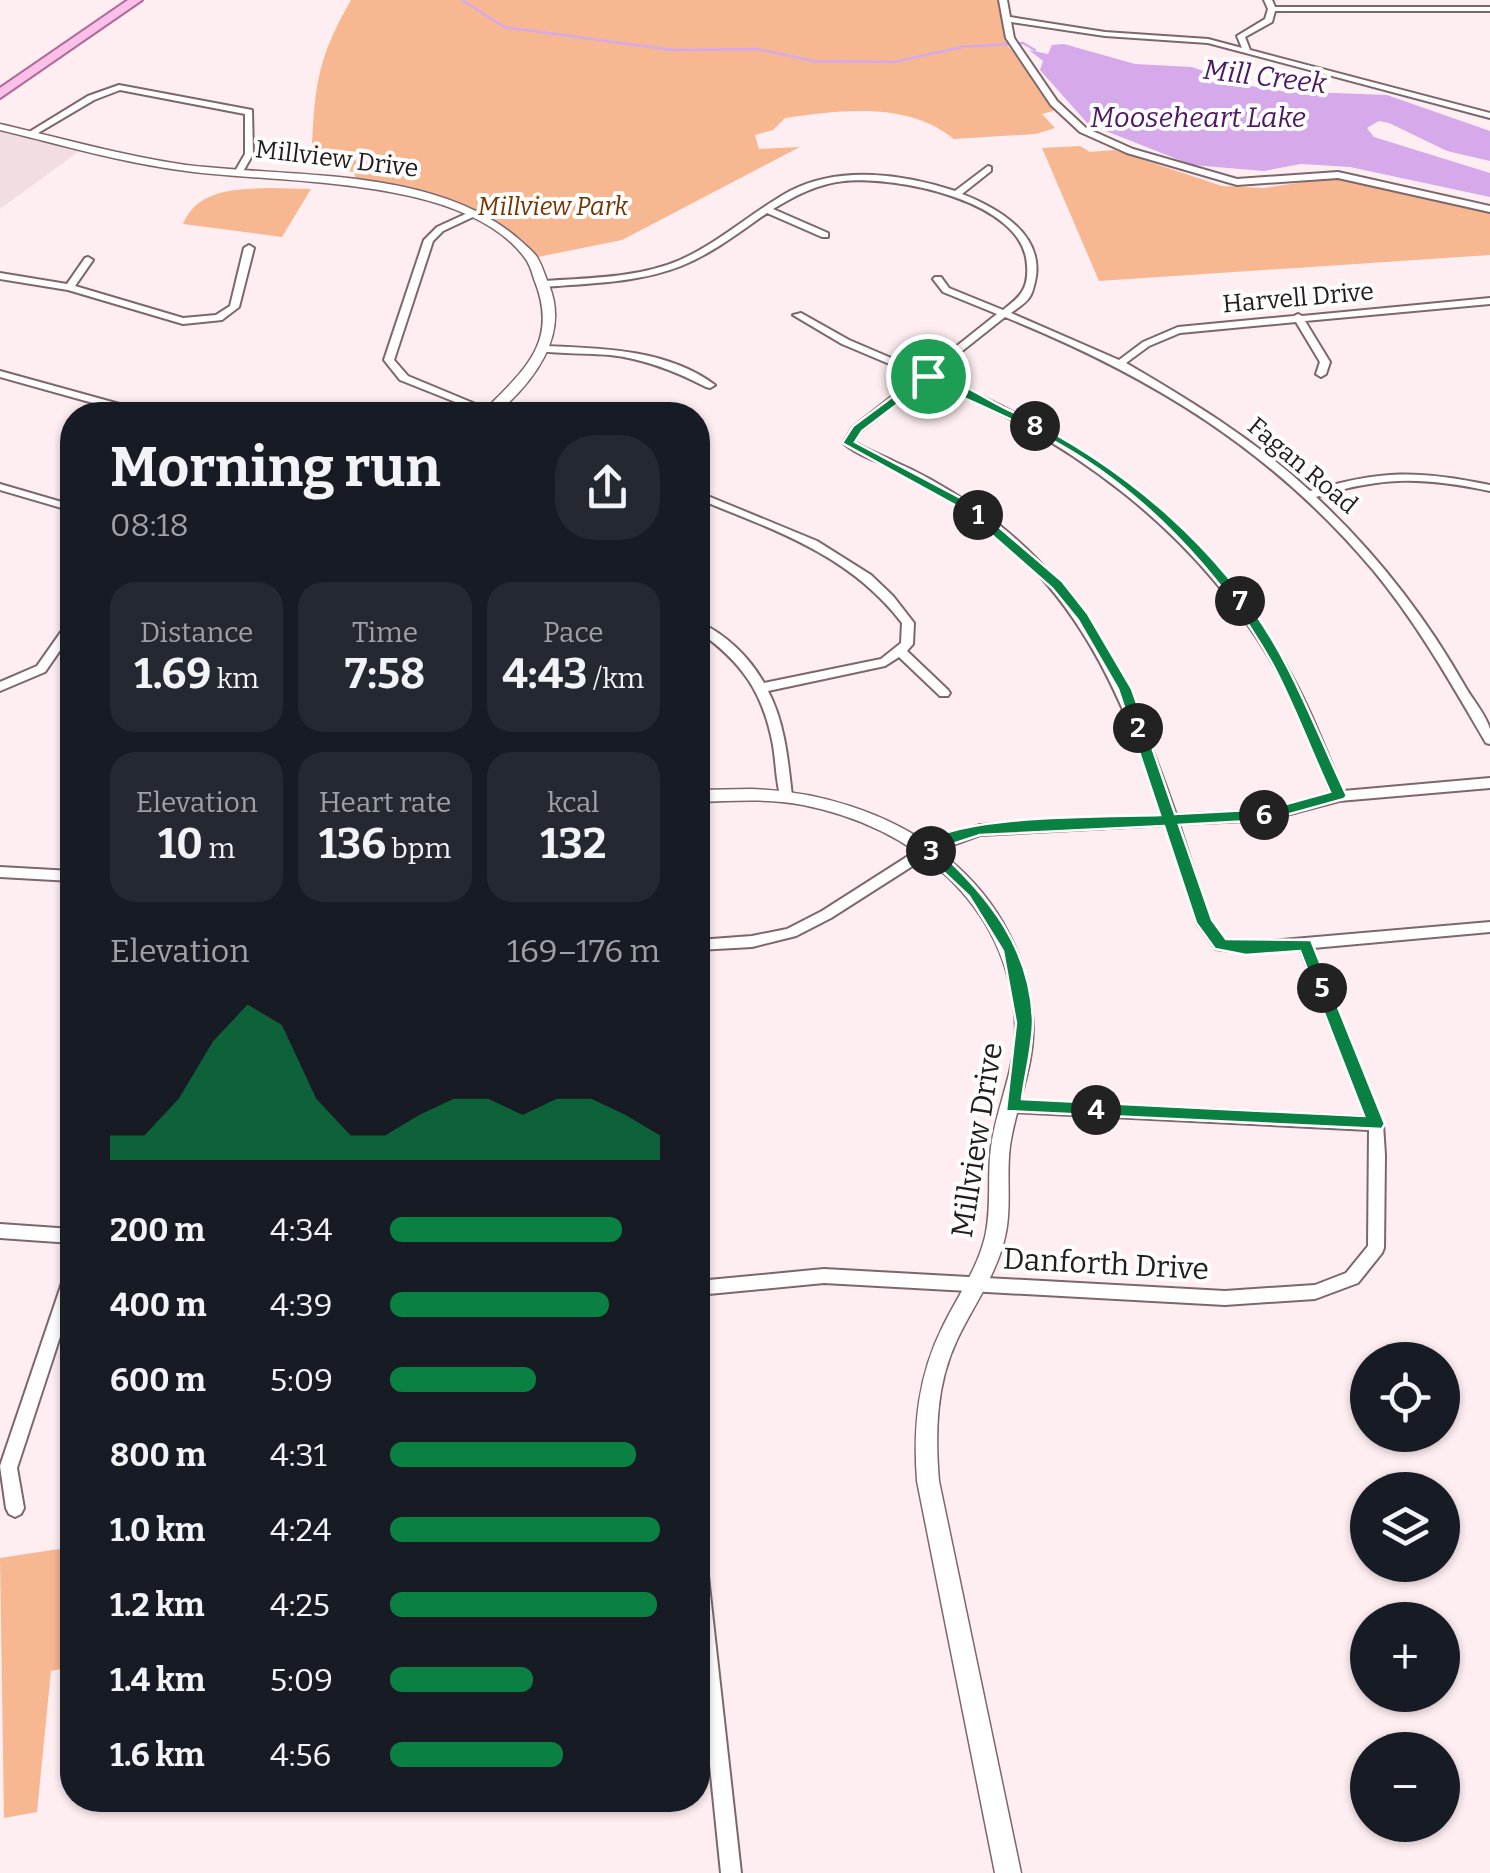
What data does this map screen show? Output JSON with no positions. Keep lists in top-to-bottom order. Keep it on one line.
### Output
{"streets":{"street":["Millview Drive","Harvell Drive","Fagan Road","Danforth Drive"]},"crossings":[["Millview Drive","Danforth Drive"],["Harvell Drive","Fagan Road"]],"water":["Mill Creek","Mooseheart Lake"],"parks":["Millview Park"],"page":{"pins":["8","1","7","2","6","3","5","4"],"heading":["Morning run","08:18"],"stats":[["Distance","1.69 km"],["Time","7:58"],["Pace","4:43 /km"],["Elevation","10 m"],["Heart rate","136 bpm"],["kcal","132"]],"chart":["Elevation","169–176 m"],"list":[{"name":"200 m","note":"4:34"},{"name":"400 m","note":"4:39"},{"name":"600 m","note":"5:09"},{"name":"800 m","note":"4:31"},{"name":"1.0 km","note":"4:24"},{"name":"1.2 km","note":"4:25"},{"name":"1.4 km","note":"5:09"},{"name":"1.6 km","note":"4:56"}],"map_buttons":["+","−"]}}
